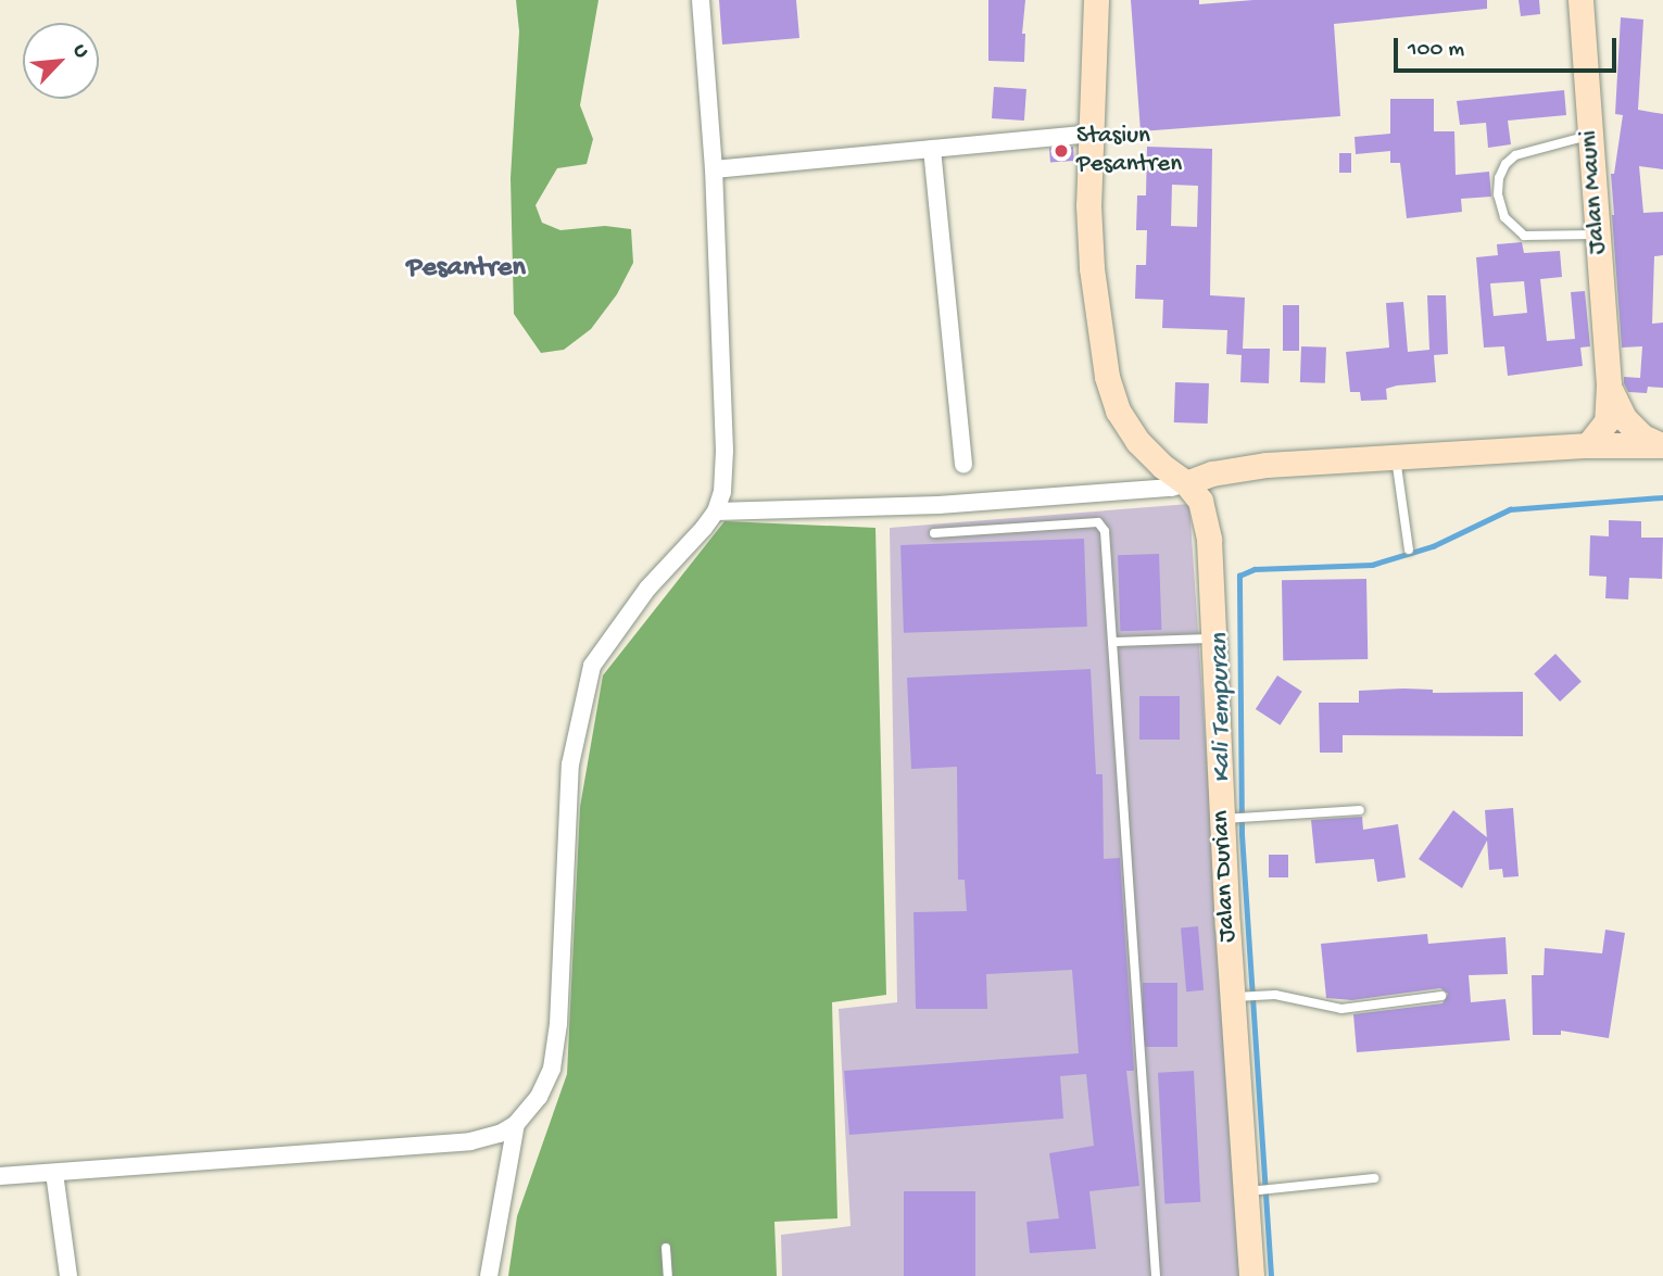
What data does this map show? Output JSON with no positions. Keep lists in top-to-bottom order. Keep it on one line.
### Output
{"streets":{"main road":["Jalan Mauni","Jalan Durian"]},"districts":["Pesantren"],"water":["Kali Tempuran"],"places":["Stasiun Pesantren"],"scale_bar":"100 m","north":"top right"}
